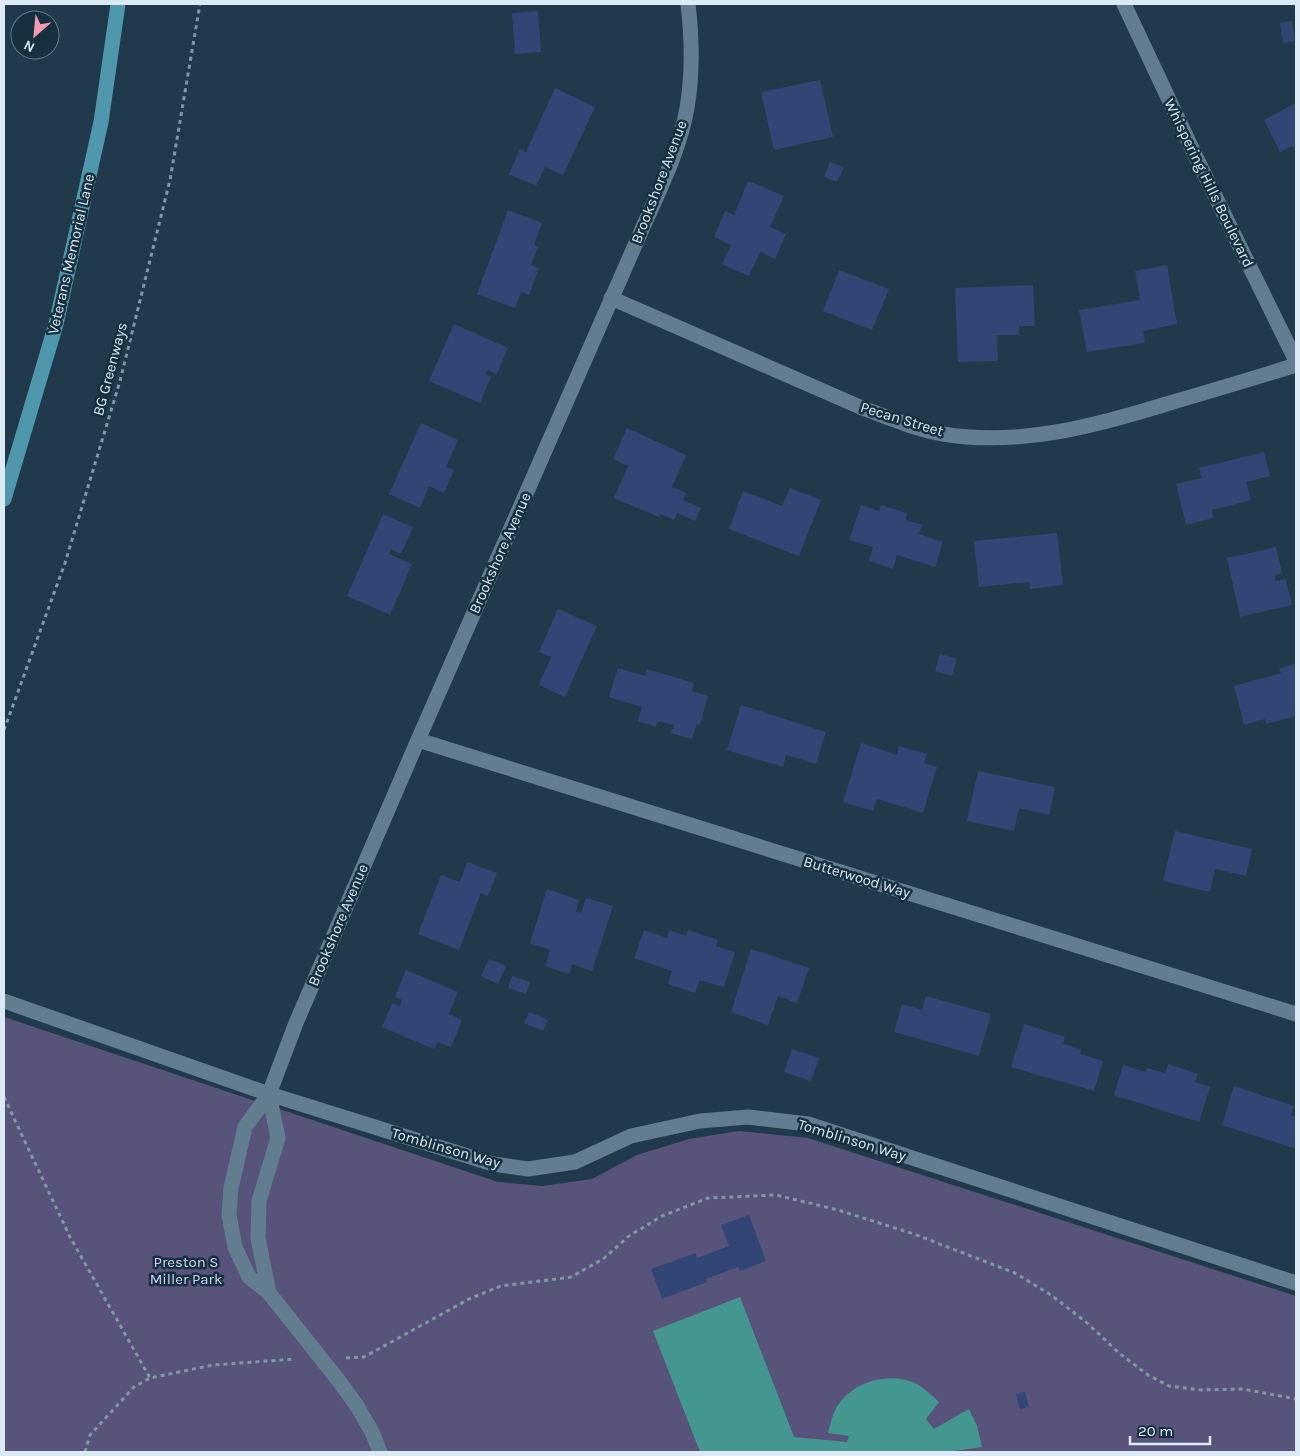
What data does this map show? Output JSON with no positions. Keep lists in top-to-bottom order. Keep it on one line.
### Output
{"streets":{"main road":["Veterans Memorial Lane"],"street":["Brookshore Avenue","Whispering Hills Boulevard","Pecan Street","Butterwood Way","Tomblinson Way"],"path":["BG Greenways"]},"crossings":[["Brookshore Avenue","Pecan Street"],["Brookshore Avenue","Butterwood Way"],["Brookshore Avenue","Tomblinson Way"]],"parks":["Preston S Miller Park"],"scale_bar":"20 m","north":"bottom left"}
